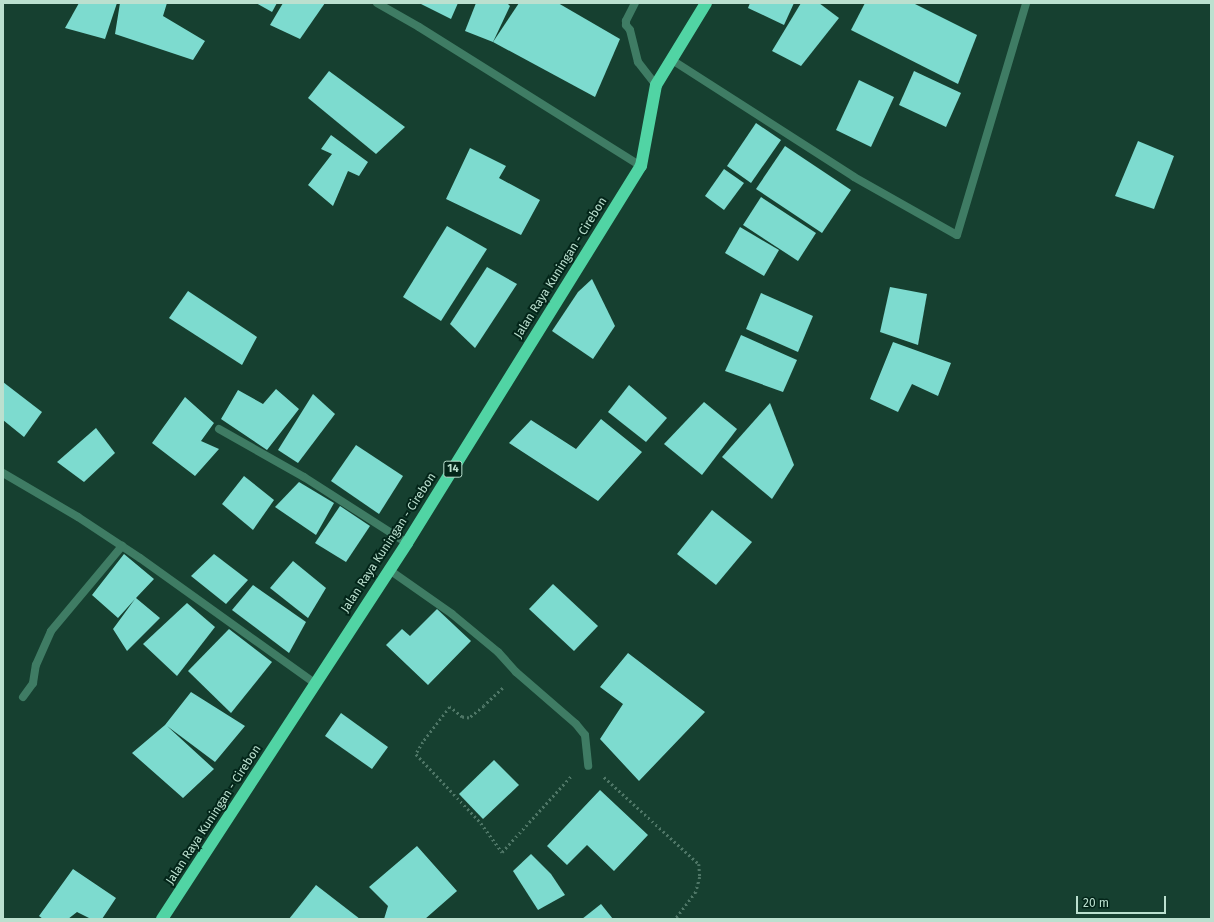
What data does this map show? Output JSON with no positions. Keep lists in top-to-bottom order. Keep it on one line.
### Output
{"streets":{"highway":["Jalan Raya Kuningan - Cirebon","14"]},"scale_bar":"20 m"}
